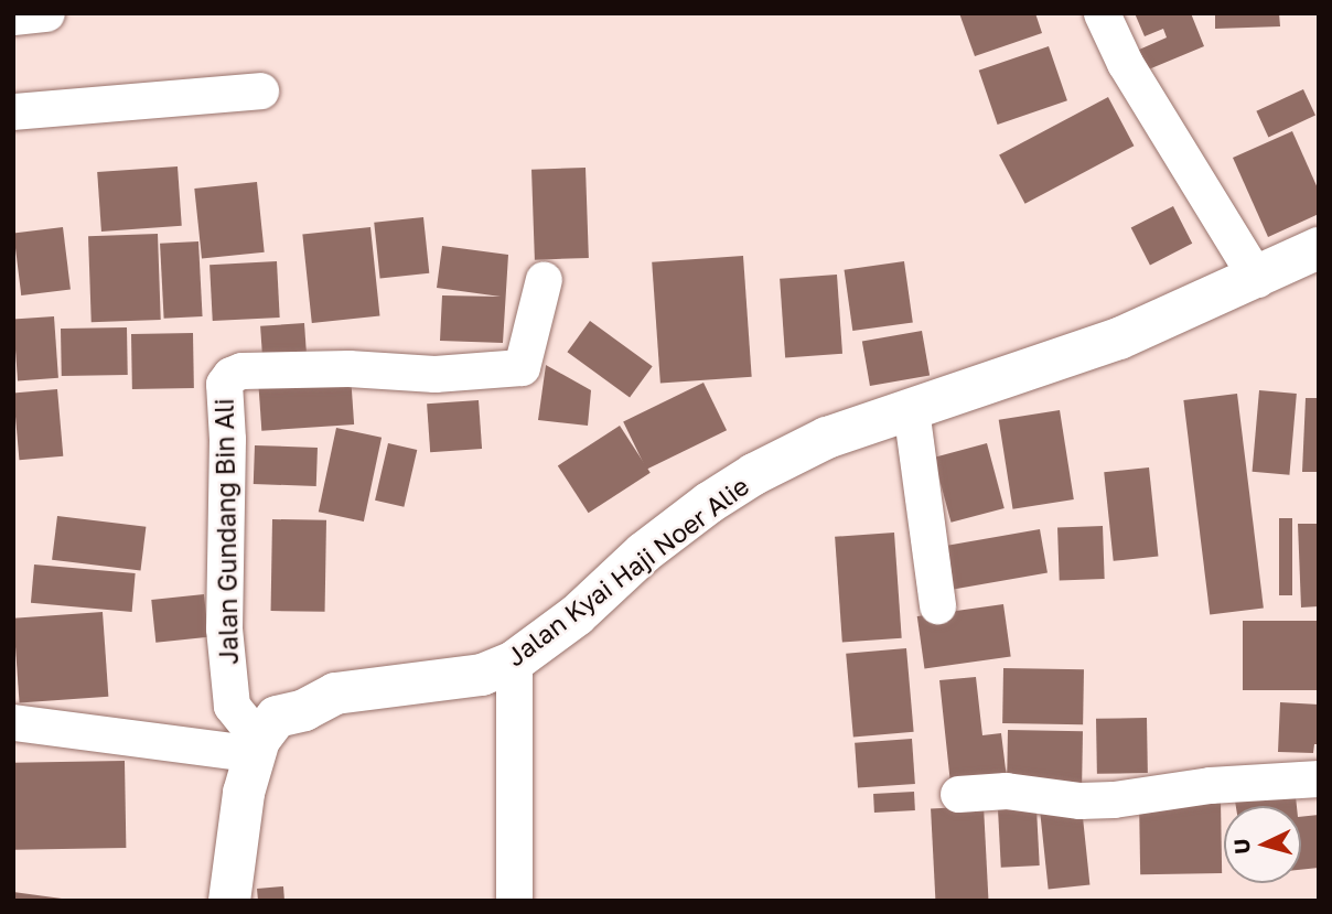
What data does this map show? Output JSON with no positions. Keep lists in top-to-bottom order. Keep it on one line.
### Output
{"streets":{"street":["Jalan Gundang Bin Ali","Jalan Kyai Haji Noer Alie"]},"crossings":[["Jalan Gundang Bin Ali","Jalan Kyai Haji Noer Alie"]],"north":"left"}
